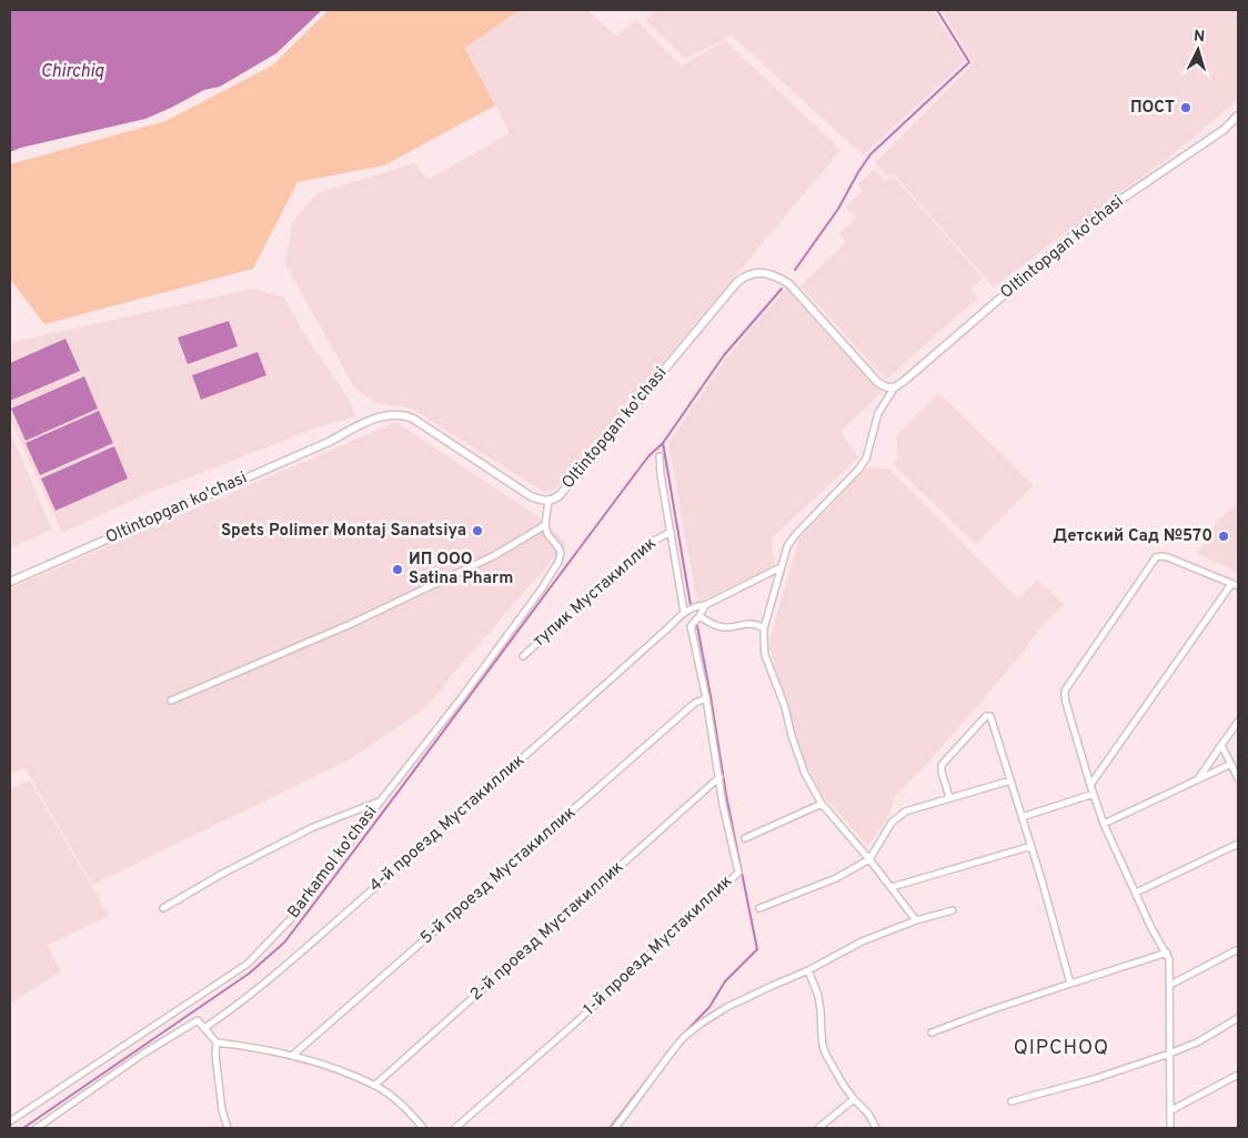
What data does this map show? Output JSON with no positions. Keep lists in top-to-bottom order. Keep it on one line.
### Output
{"streets":{"street":["Oltintopgan ko'chasi","тупик Мустакиллик","4-й проезд Мустакиллик","Barkamol ko'chasi","5-й проезд Мустакиллик","2-й проезд Мустакиллик","1-й проезд Мустакиллик"]},"crossings":[["5-й проезд Мустакиллик","1-й проезд Мустакиллик"],["2-й проезд Мустакиллик","1-й проезд Мустакиллик"]],"districts":["QIPCHOQ"],"water":["Chirchiq"],"places":["ПОСТ","Spets Polimer Montaj Sanatsiya","Детский Сад №570","ИП ООО Satina Pharm"],"north":"top"}
